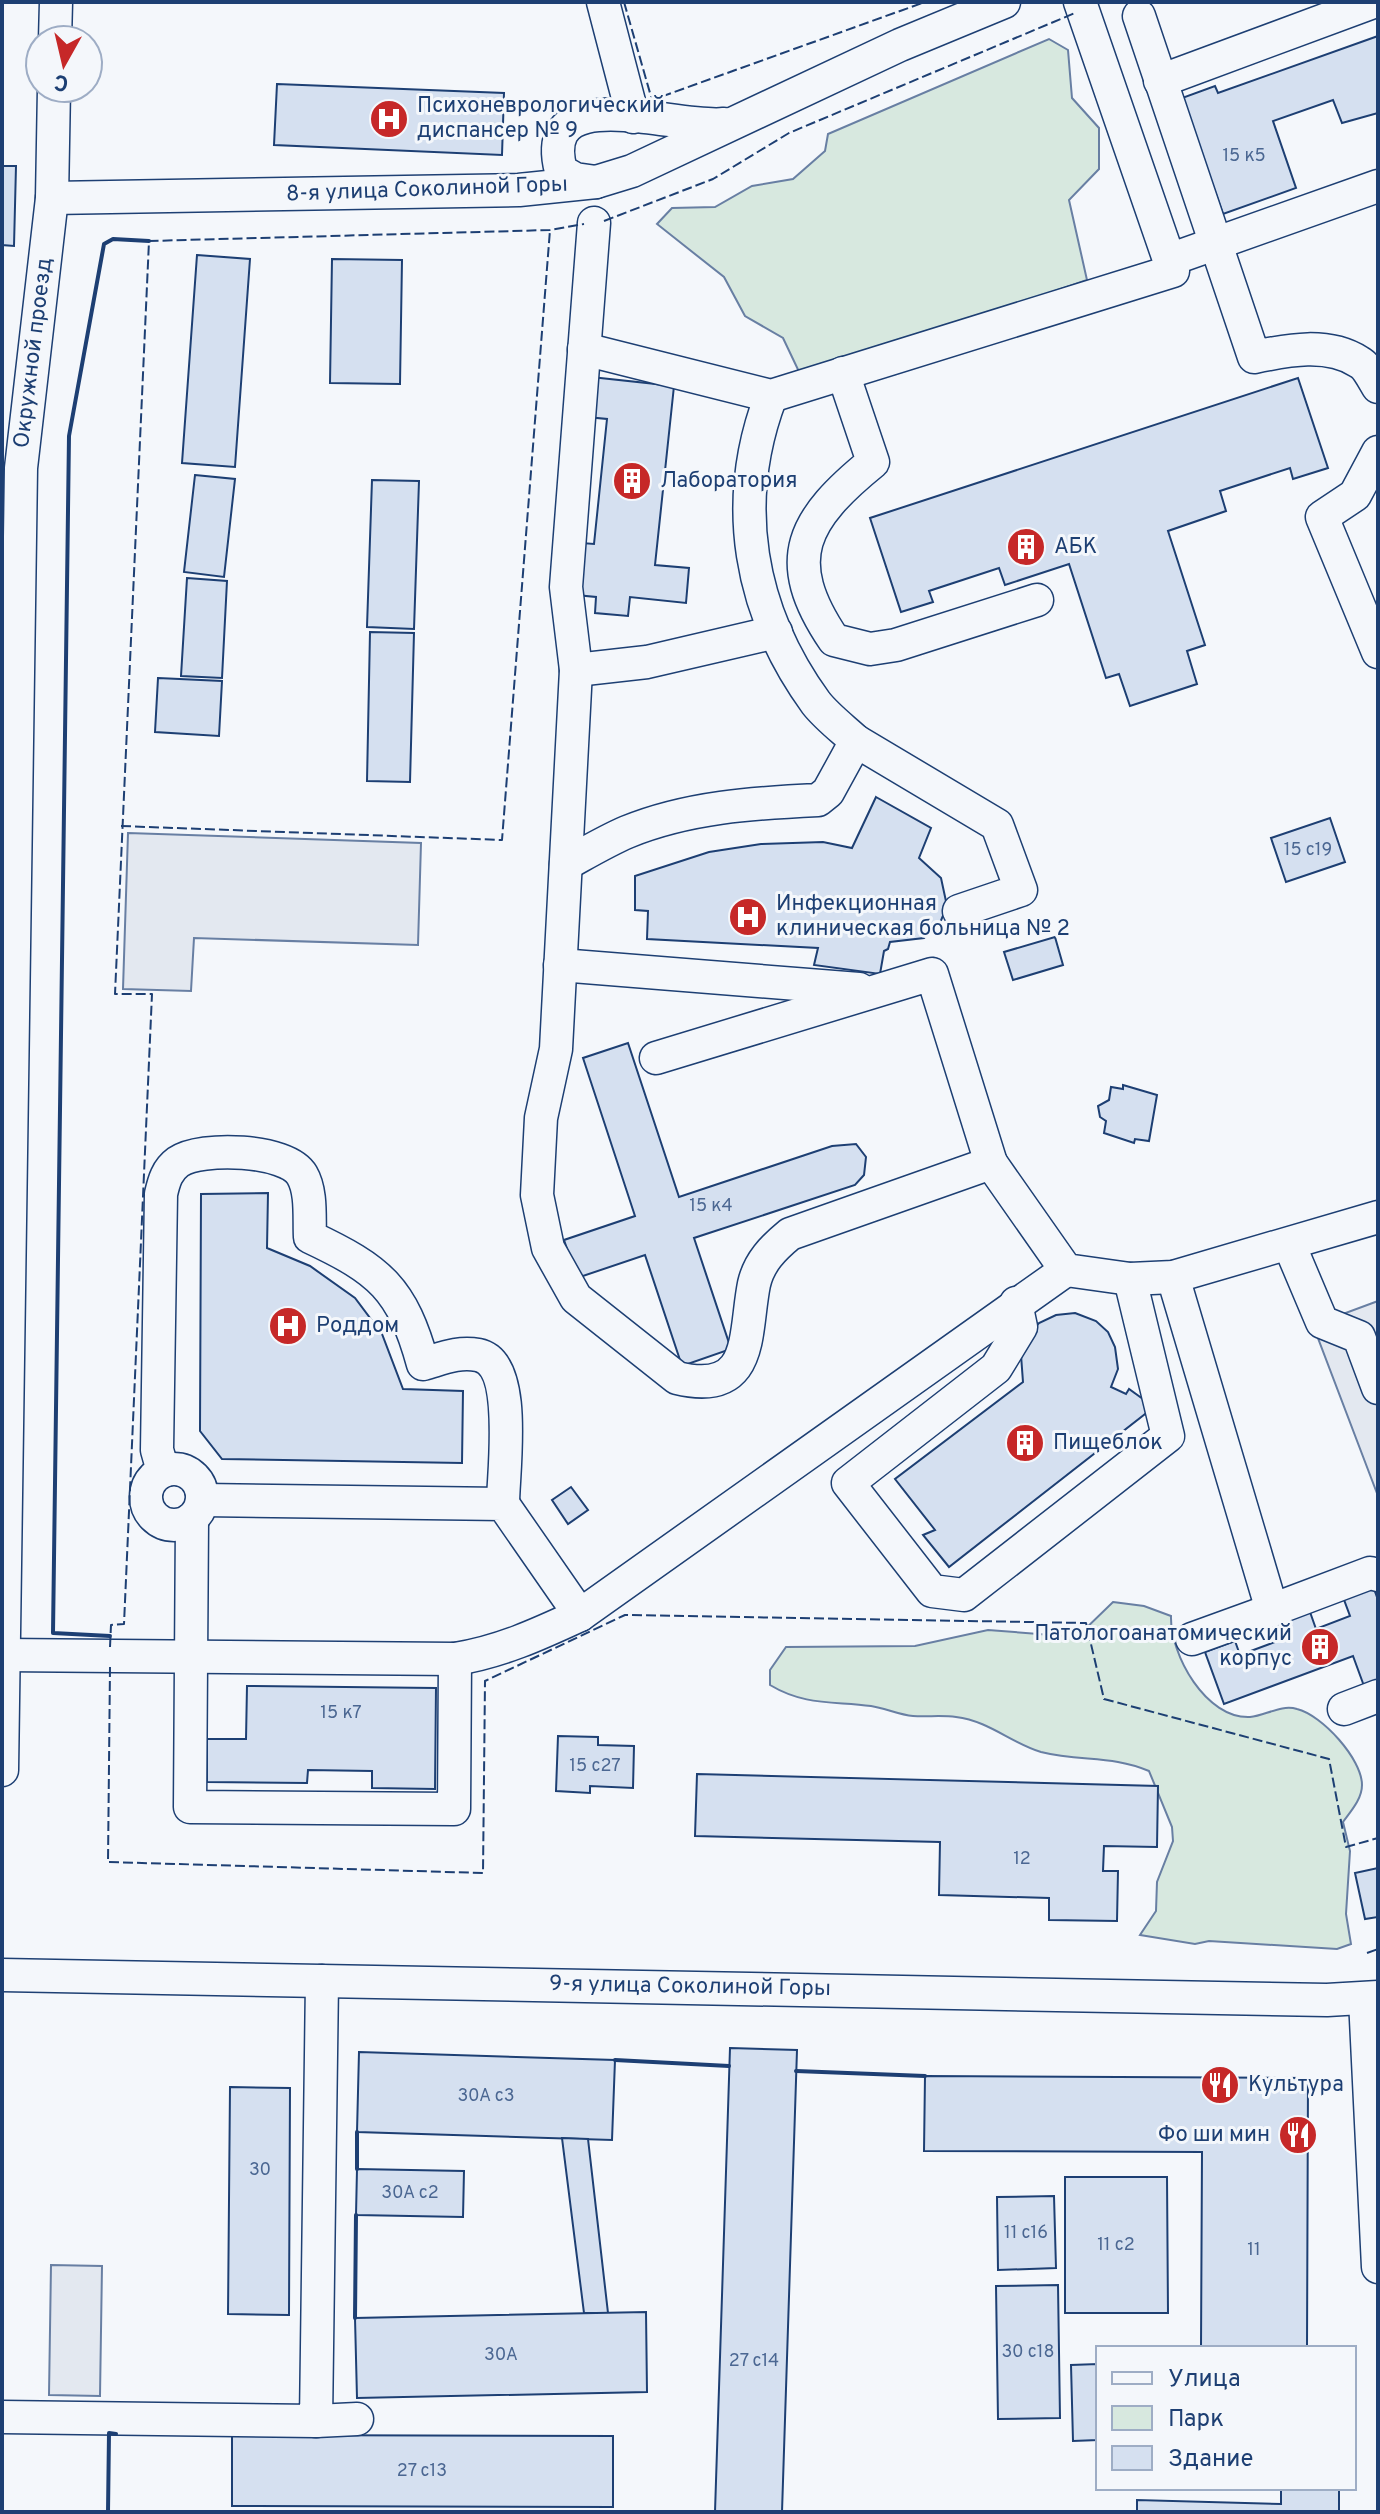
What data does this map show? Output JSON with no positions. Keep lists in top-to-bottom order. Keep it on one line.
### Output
{"streets":{"street":["8-я улица Соколиной Горы","Окружной проезд","9-я улица Соколиной Горы"]},"crossings":[["8-я улица Соколиной Горы","Окружной проезд"]],"places":{"hospital":["Психоневрологический диспансер № 9","Инфекционная клиническая больница № 2","Роддом"],"building":["Лаборатория","АБК","Пищеблок","Патологоанатомический корпус"],"restaurant":["Культура","Фо ши мин"]},"house_numbers":["15 к5","15 с19","15 к4","15 к7","15 с27","12","30А с3","30","30А с2","11 с16","11 с2","11","30 с18","30А","27 с14","27 с13"],"legend":["Улица","Парк","Здание"],"north":"bottom"}
